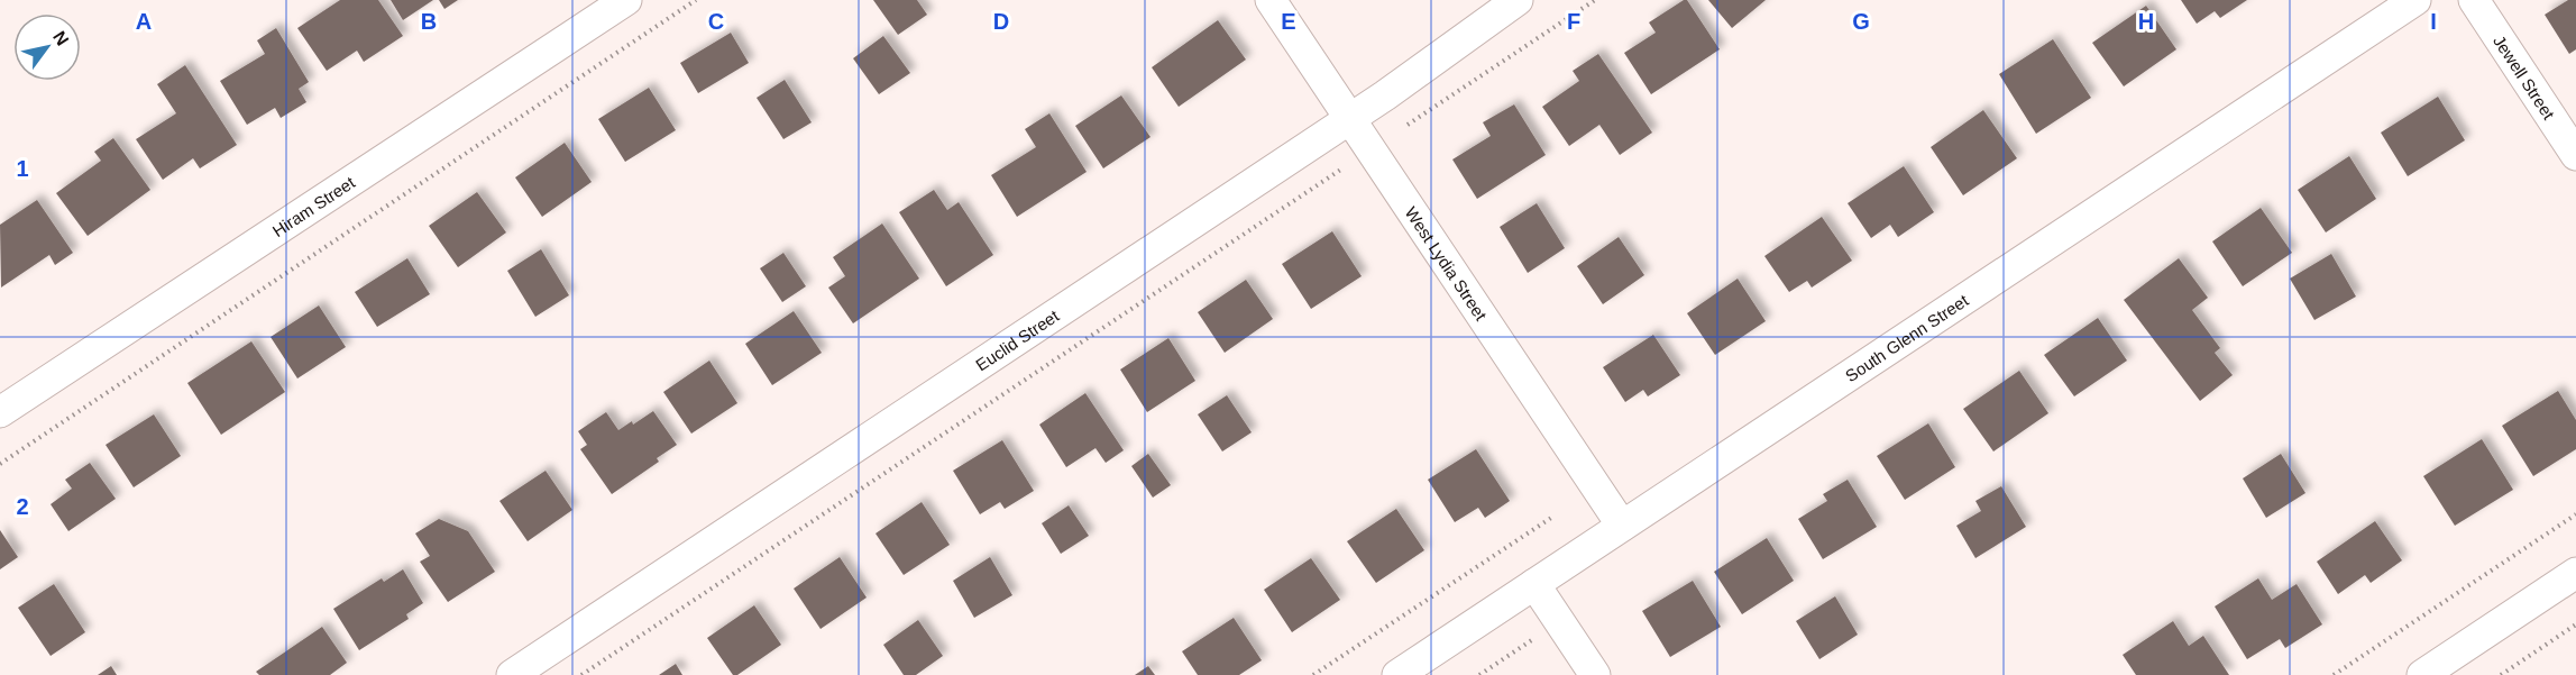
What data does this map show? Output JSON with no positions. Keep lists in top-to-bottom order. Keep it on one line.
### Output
{"streets":{"street":["Jewell Street","Hiram Street","West Lydia Street","South Glenn Street","Euclid Street"]},"crossings":[["West Lydia Street","South Glenn Street"],["West Lydia Street","Euclid Street"]],"north":"top right","grid":{"columns":["A","B","C","D","E","F","G","H","I"],"rows":["1","2"]}}
